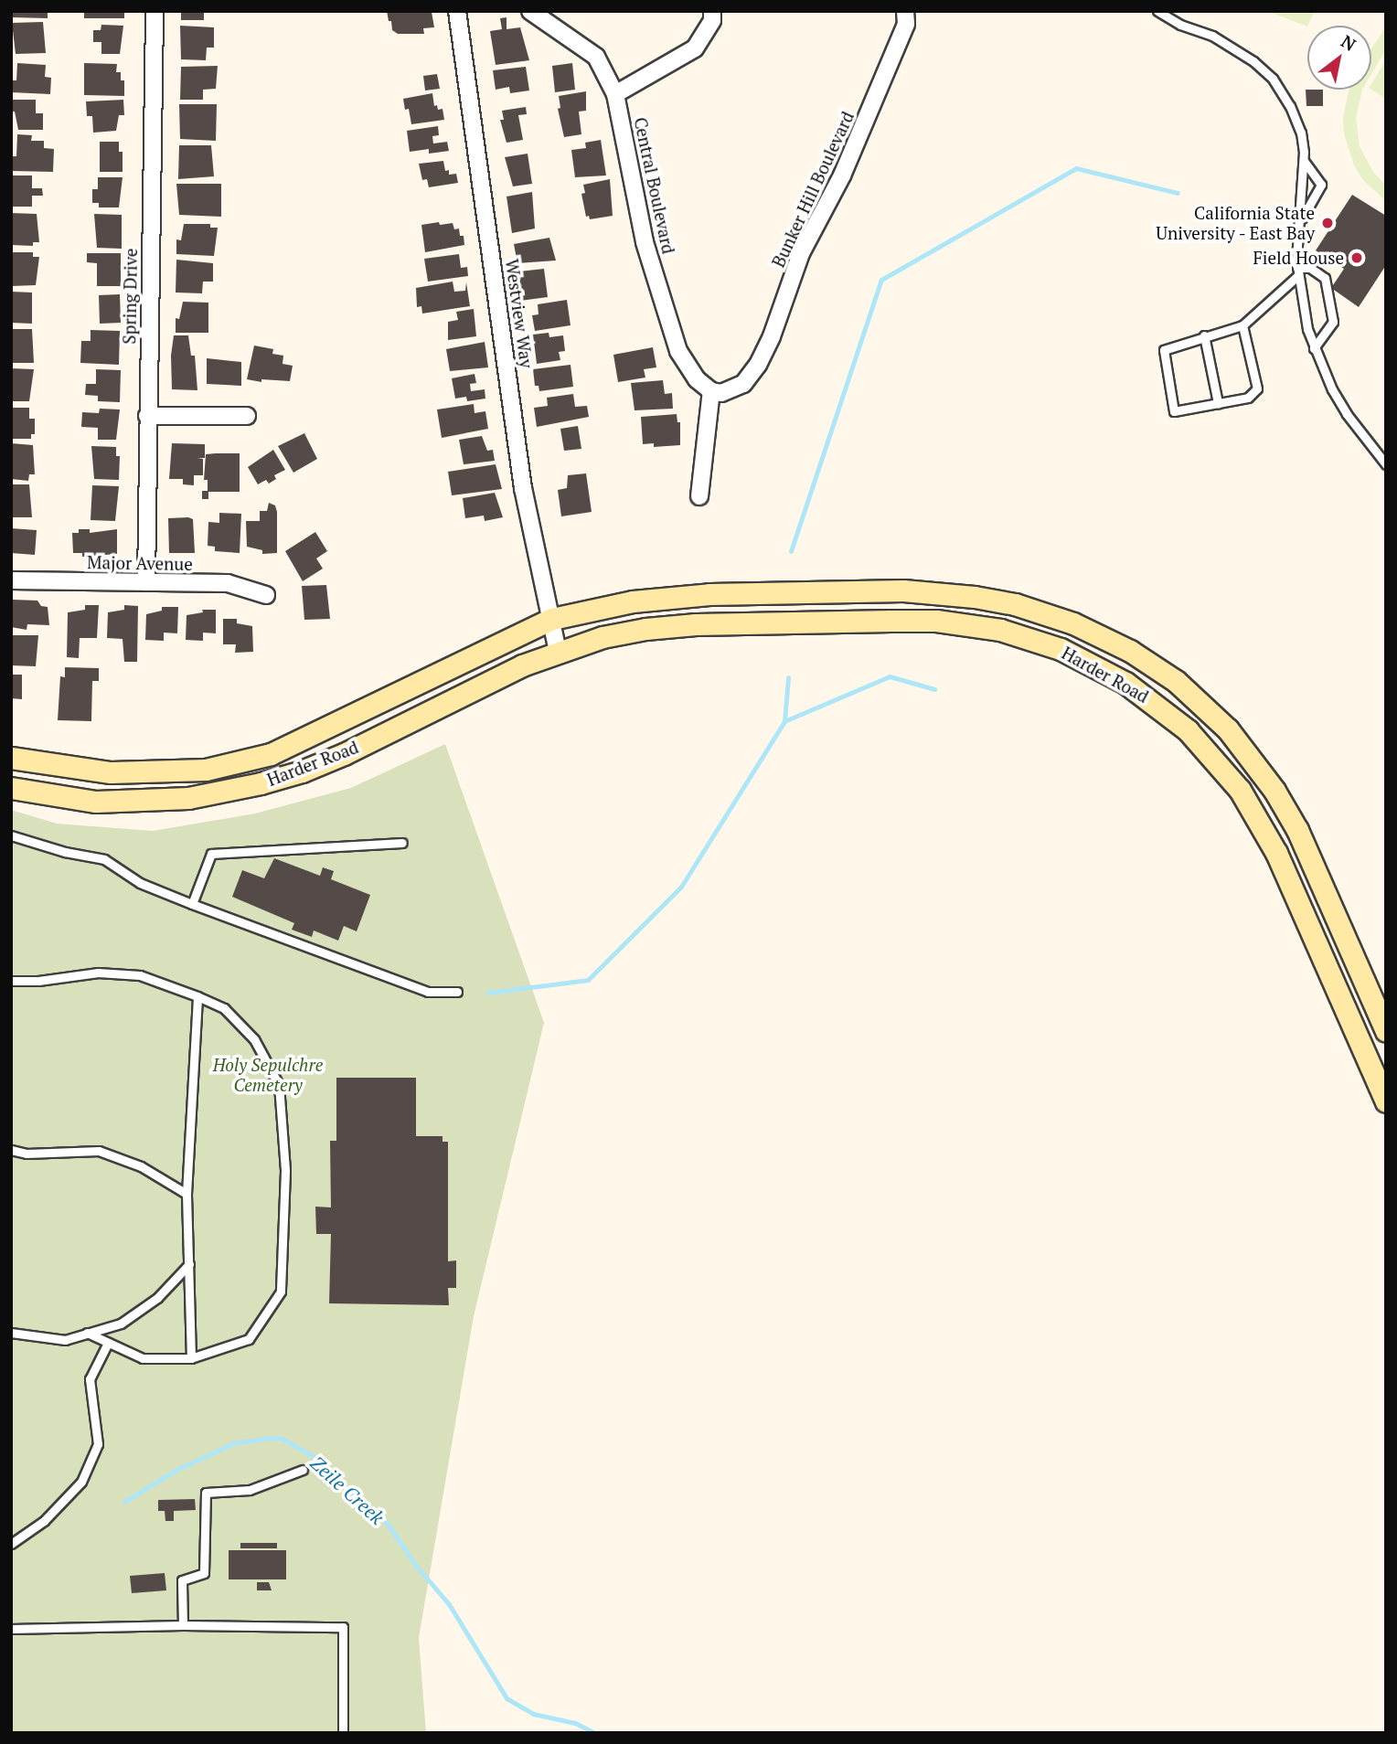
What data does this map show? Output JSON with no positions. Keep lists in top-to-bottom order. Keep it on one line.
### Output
{"streets":{"street":["Central Boulevard","Bunker Hill Boulevard","Spring Drive","Westview Way","Major Avenue","Harder Road"]},"crossings":[["Central Boulevard","Bunker Hill Boulevard"],["Spring Drive","Major Avenue"],["Westview Way","Harder Road"]],"water":["Zeile Creek"],"parks":["Holy Sepulchre Cemetery"],"places":["California State University - East Bay","Field House"],"north":"top right"}
